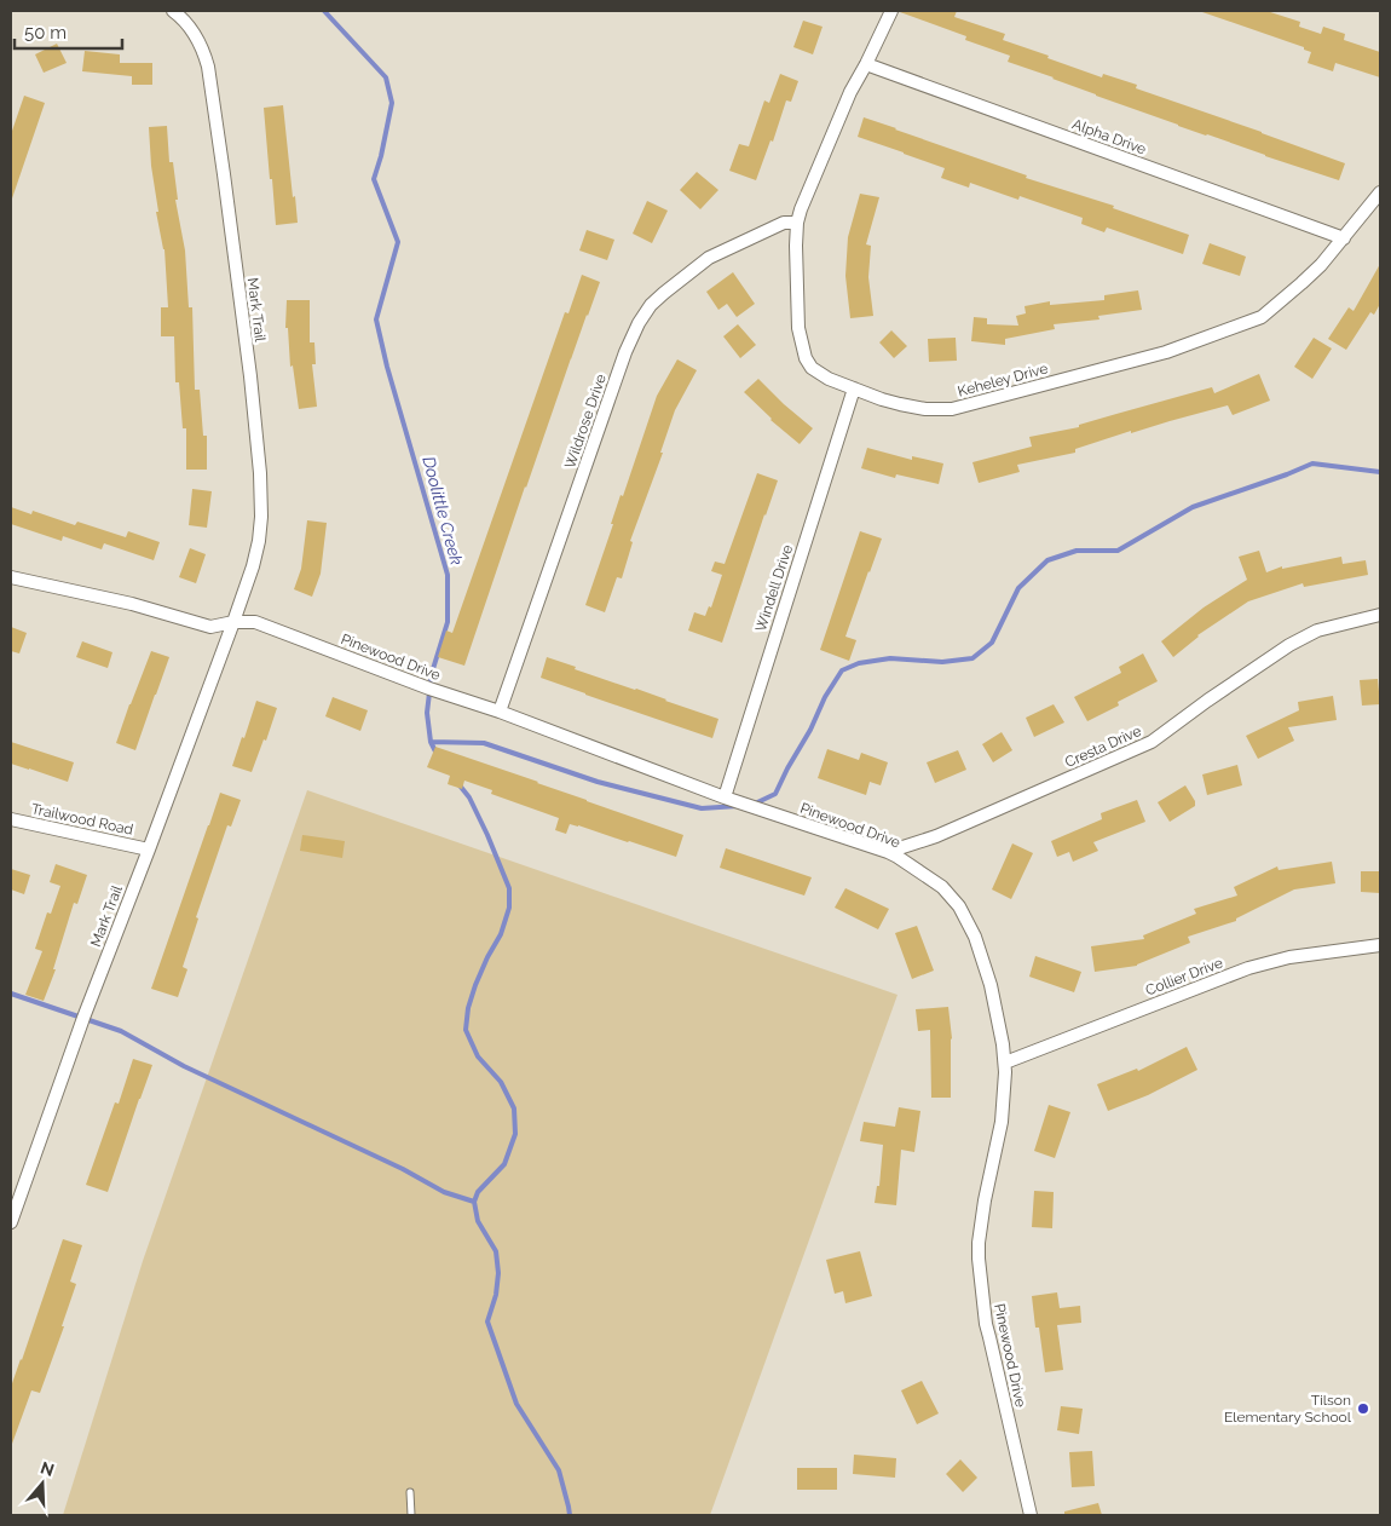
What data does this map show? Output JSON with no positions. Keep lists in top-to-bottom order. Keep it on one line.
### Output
{"streets":{"street":["Alpha Drive","Mark Trail","Keheley Drive","Wildrose Drive","Windell Drive","Pinewood Drive","Cresta Drive","Trailwood Road","Collier Drive"]},"crossings":[["Alpha Drive","Keheley Drive"],["Mark Trail","Pinewood Drive"],["Mark Trail","Trailwood Road"],["Keheley Drive","Wildrose Drive"],["Keheley Drive","Windell Drive"],["Wildrose Drive","Pinewood Drive"],["Windell Drive","Pinewood Drive"],["Pinewood Drive","Cresta Drive"],["Pinewood Drive","Collier Drive"]],"water":["Doolittle Creek"],"places":["Tilson Elementary School"],"scale_bar":"50 m","north":"top"}
